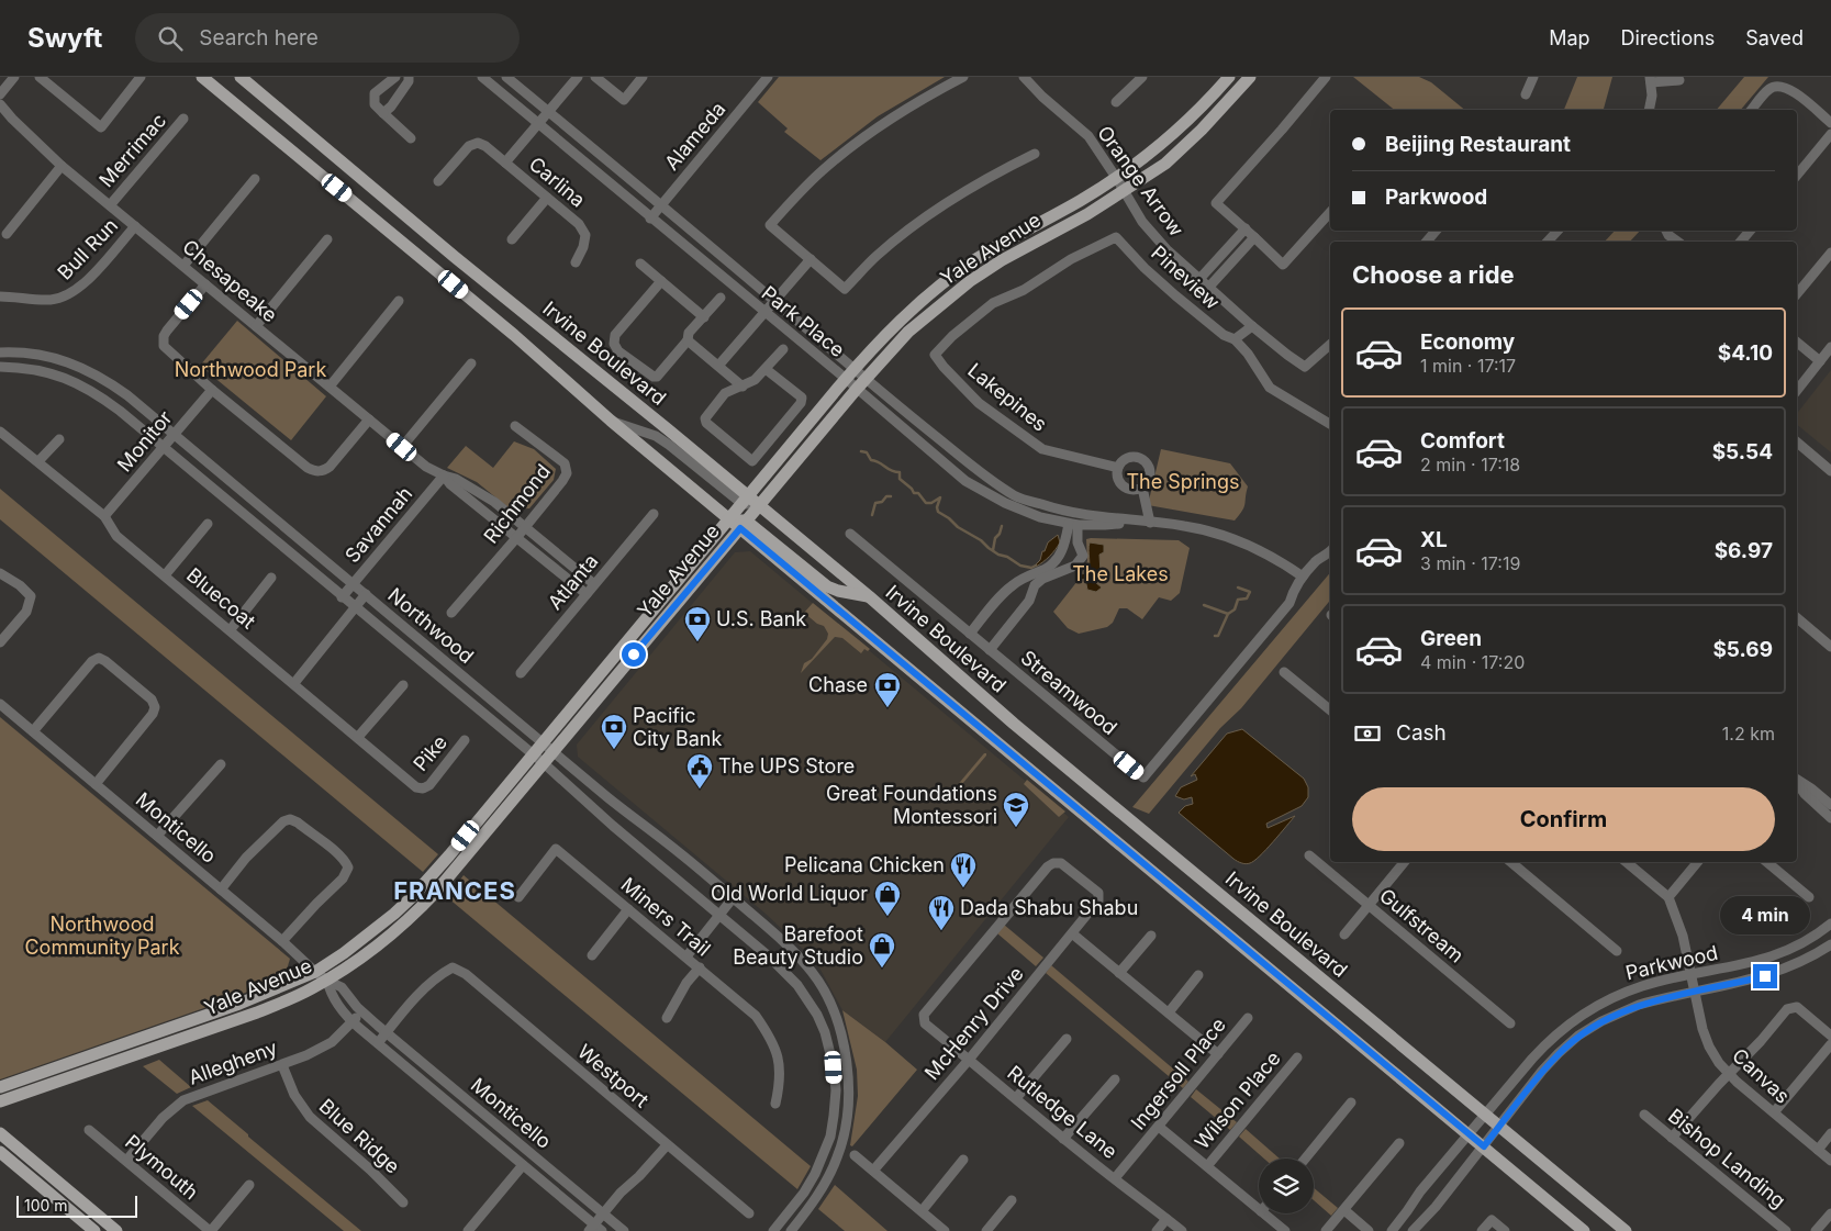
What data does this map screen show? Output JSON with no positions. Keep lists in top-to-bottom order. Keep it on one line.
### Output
{"streets":{"main road":["Yale Avenue","Irvine Boulevard"],"street":["Alameda","Merrimac","Orange Arrow","Carlina","Bull Run","Pineview","Chesapeake","Park Place","Lakepines","Monitor","Richmond","Savannah","Atlanta","Bluecoat","Northwood","Streamwood","Pike","Monticello","Miners Trail","Gulfstream","Parkwood","McHenry Drive","Allegheny","Ingersoll Place","Westport","Canvas","Wilson Place","Rutledge Lane","Blue Ridge","Bishop Landing","Plymouth"]},"crossings":[["Alameda","Park Place"],["Merrimac","Chesapeake"],["Orange Arrow","Yale Avenue"],["Bull Run","Chesapeake"],["Yale Avenue","Park Place"],["Yale Avenue","Irvine Boulevard"],["Yale Avenue","Northwood"],["Yale Avenue","Monticello"],["Pineview","Lakepines"],["Chesapeake","Richmond"],["Chesapeake","Savannah"],["Chesapeake","Atlanta"],["Park Place","Streamwood"],["Irvine Boulevard","Parkwood"],["Monitor","Bluecoat"],["Monitor","Northwood"],["Savannah","Bluecoat"],["Savannah","Northwood"],["Bluecoat","Pike"],["Monticello","Allegheny"],["Monticello","Westport"],["Parkwood","Canvas"],["McHenry Drive","Rutledge Lane"],["Allegheny","Blue Ridge"],["Allegheny","Plymouth"],["Ingersoll Place","Rutledge Lane"]],"districts":["FRANCES"],"parks":["Northwood Park","The Springs","The Lakes","Northwood Community Park"],"places":{"bank":["U.S. Bank","Chase","Pacific City Bank"],"public building":["The UPS Store"],"school or university":["Great Foundations Montessori"],"restaurant":["Pelicana Chicken","Dada Shabu Shabu"],"shop":["Old World Liquor","Barefoot Beauty Studio"]},"scale_bar":"100 m","page":{"header":"Swyft","search":"Search here","nav":["Map","Directions","Saved"],"banner":["Beijing Restaurant","Parkwood"],"heading":"Choose a ride","list":[{"name":"Economy","note":"1 min · 17:17","value":"$4.10"},{"name":"Comfort","note":"2 min · 17:18","value":"$5.54"},{"name":"XL","note":"3 min · 17:19","value":"$6.97"},{"name":"Green","note":"4 min · 17:20","value":"$5.69"}],"pay":["Cash","1.2 km"],"buttons":"Confirm","bubble":"4 min","scale":"100 m"}}
